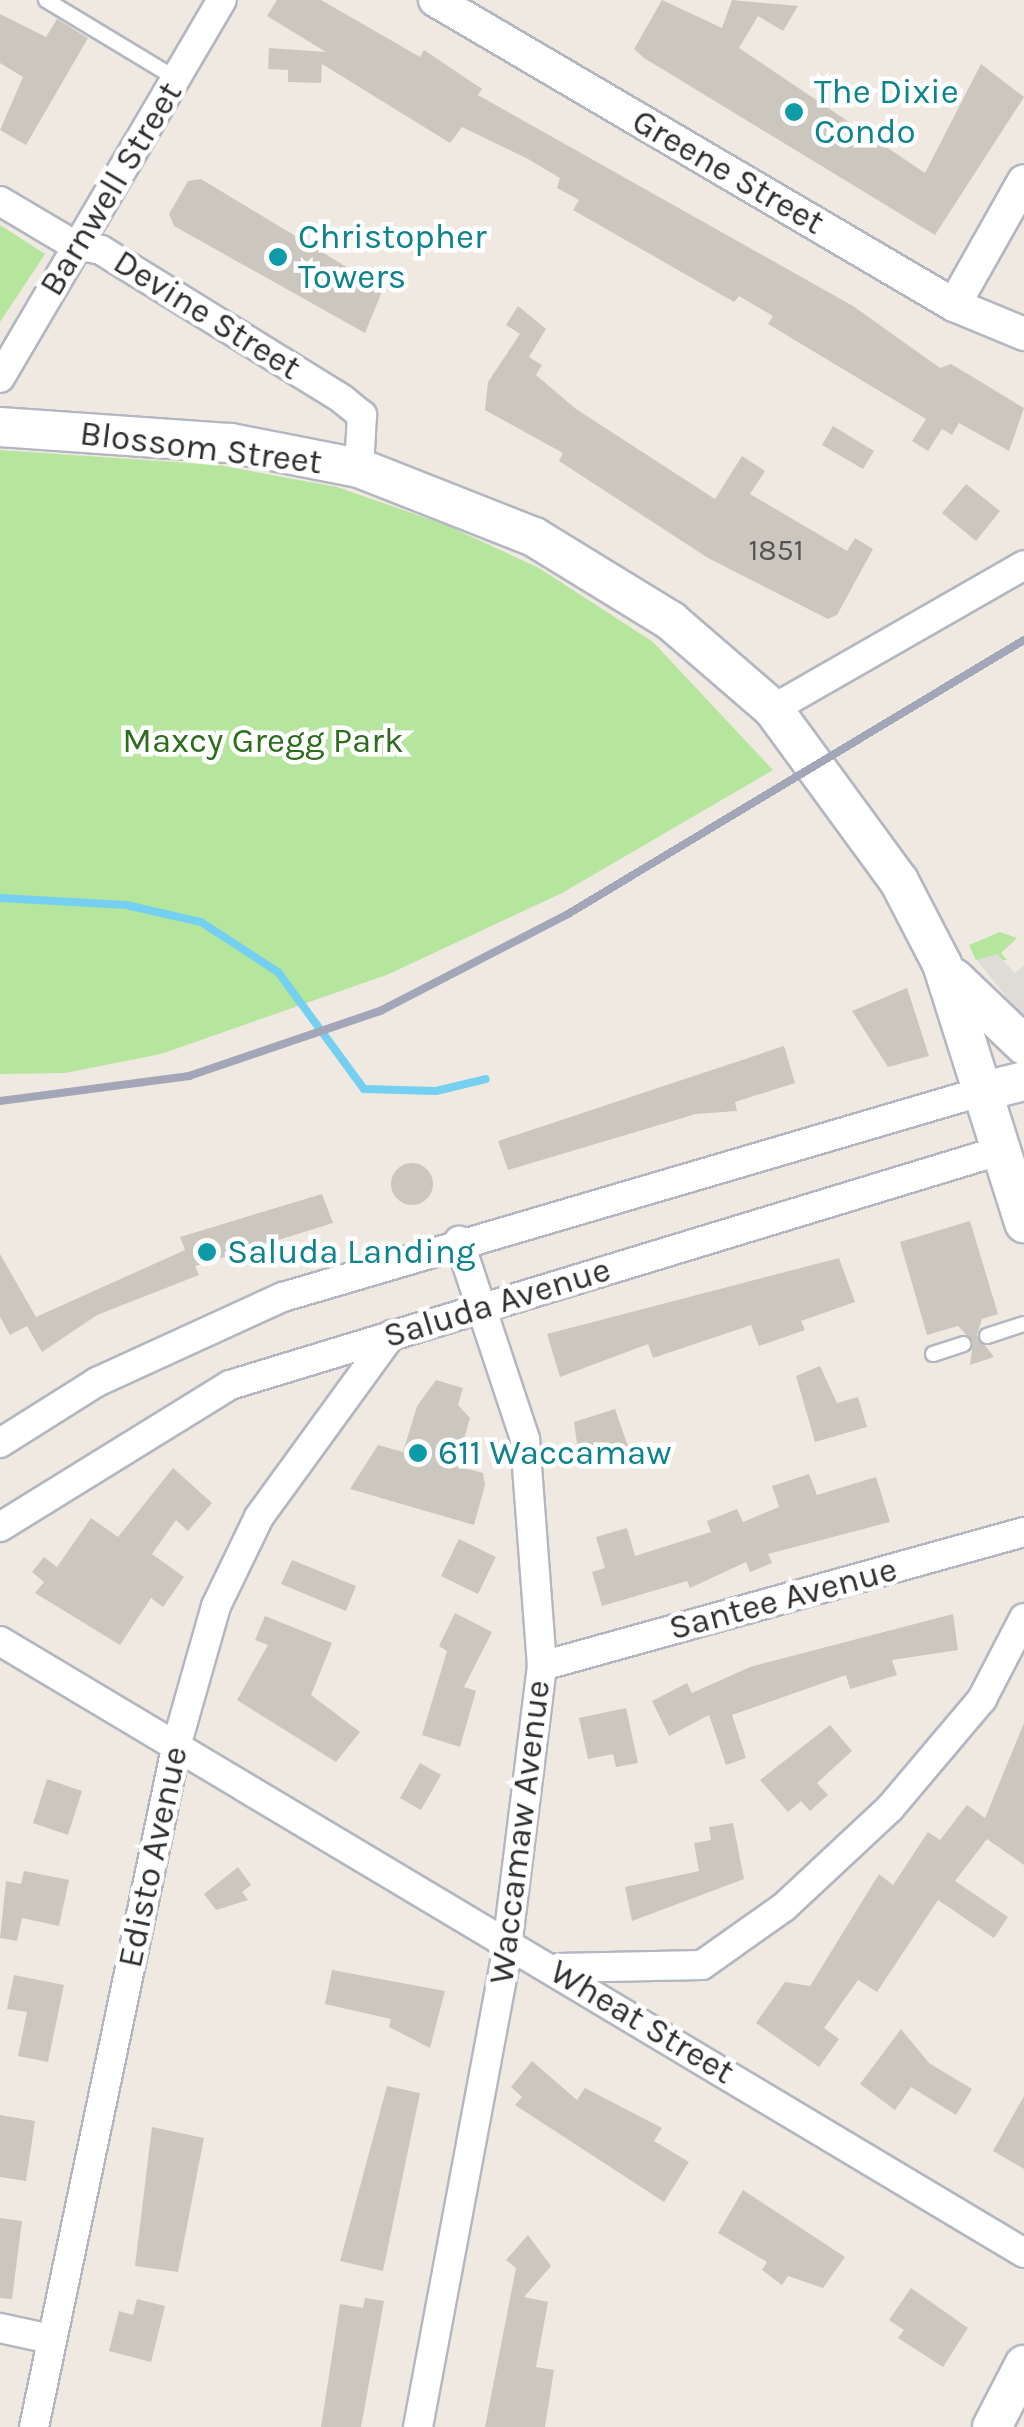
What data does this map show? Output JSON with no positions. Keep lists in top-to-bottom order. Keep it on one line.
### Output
{"streets":{"main road":["Blossom Street","Saluda Avenue"],"street":["Greene Street","Barnwell Street","Devine Street","Santee Avenue","Waccamaw Avenue","Edisto Avenue","Wheat Street"]},"crossings":[["Barnwell Street","Devine Street"],["Devine Street","Blossom Street"],["Blossom Street","Saluda Avenue"],["Saluda Avenue","Waccamaw Avenue"],["Saluda Avenue","Edisto Avenue"],["Santee Avenue","Waccamaw Avenue"],["Waccamaw Avenue","Wheat Street"],["Edisto Avenue","Wheat Street"]],"parks":["Maxcy Gregg Park"],"places":["The Dixie Condo","Christopher Towers","Saluda Landing","611 Waccamaw"],"house_numbers":["1851"]}
